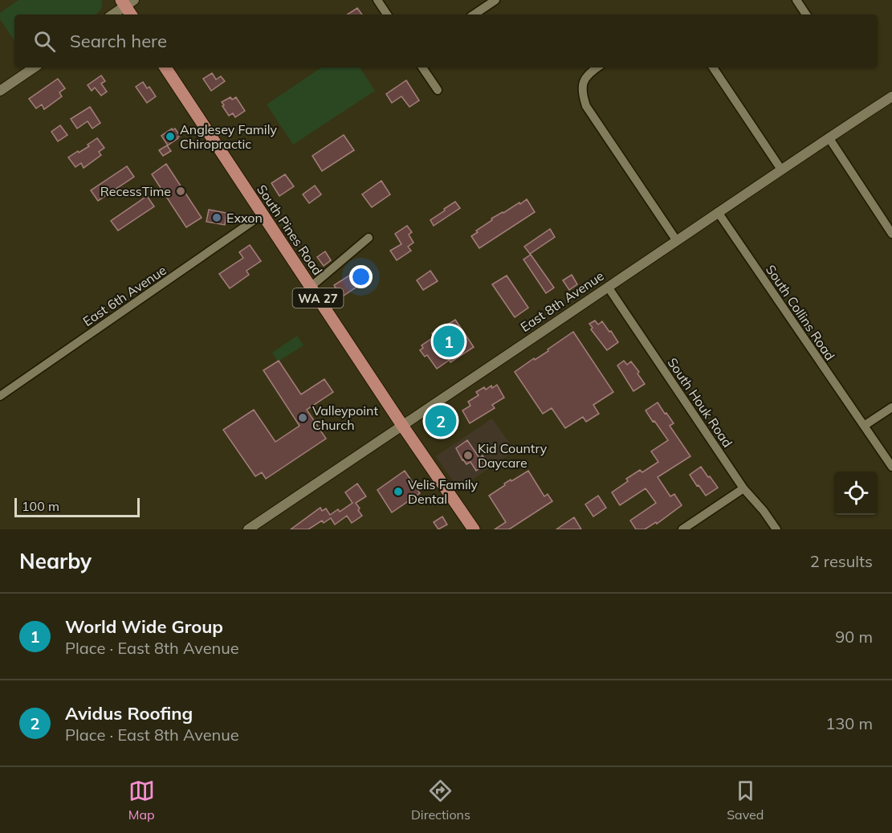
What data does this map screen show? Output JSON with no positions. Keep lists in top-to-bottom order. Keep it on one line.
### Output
{"streets":{"main road":["South Pines Road","WA 27"],"street":["East 6th Avenue","East 8th Avenue","South Collins Road","South Houk Road"]},"crossings":[["South Pines Road","East 6th Avenue"],["South Pines Road","East 8th Avenue"],["East 8th Avenue","South Collins Road"],["East 8th Avenue","South Houk Road"]],"places":["Anglesey Family Chiropractic","RecessTime","Exxon","Valleypoint Church","Kid Country Daycare","Velis Family Dental"],"scale_bar":"100 m","page":{"search":"Search here","pins":["1","2"],"scale":"100 m","heading":["Nearby","2 results"],"list":[{"mark":"1","name":"World Wide Group","note":"Place · East 8th Avenue","value":"90 m"},{"mark":"2","name":"Avidus Roofing","note":"Place · East 8th Avenue","value":"130 m"}],"nav":["Map","Directions","Saved"]}}
